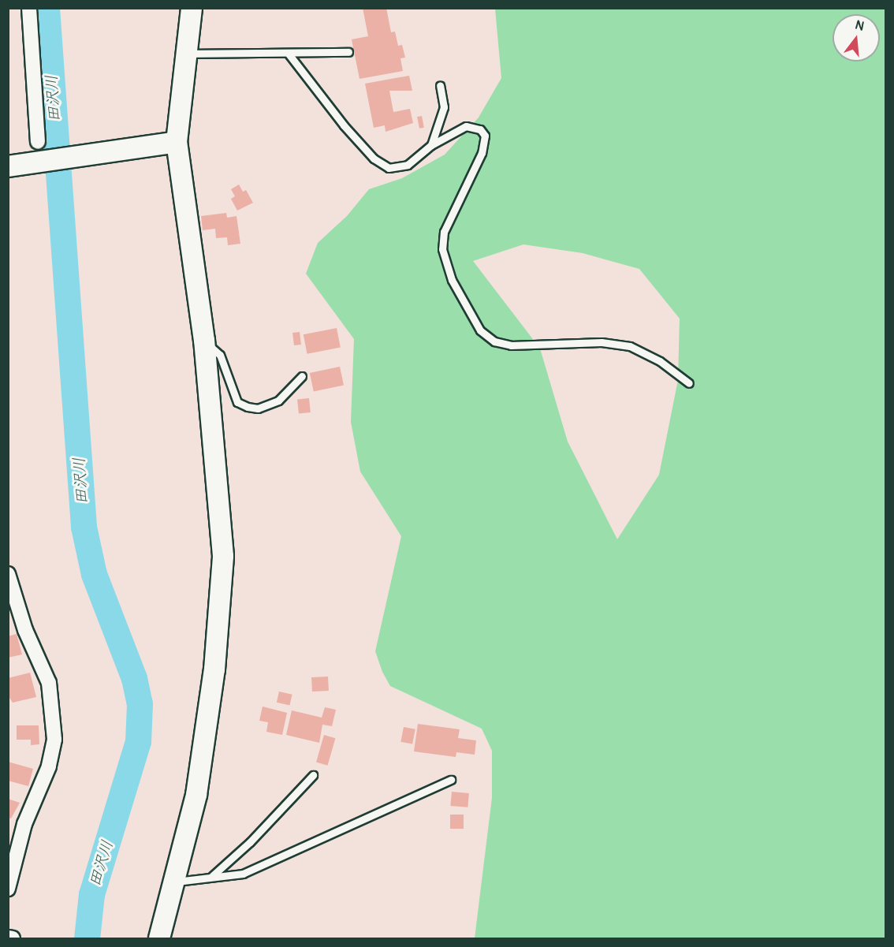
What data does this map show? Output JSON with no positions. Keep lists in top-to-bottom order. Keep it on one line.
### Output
{"water":["田沢川"],"north":"top"}
